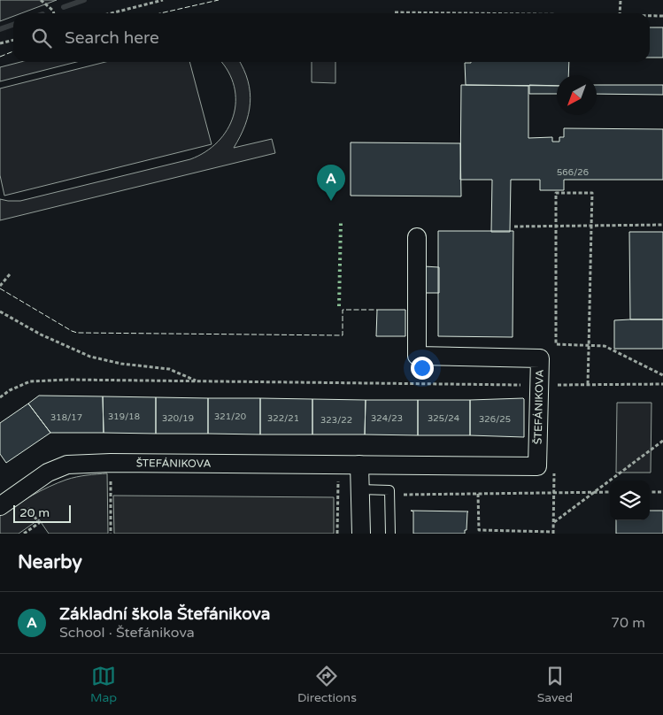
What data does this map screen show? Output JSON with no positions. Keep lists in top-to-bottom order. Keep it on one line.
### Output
{"streets":{"street":["ŠTEFÁNIKOVA"]},"house_numbers":["566/26","319/18","321/20","318/17","320/19","322/21","324/23","325/24","326/25","323/22"],"scale_bar":"20 m","north":"bottom left","page":{"search":"Search here","pins":"A","scale":"20 m","heading":"Nearby","list":[{"mark":"A","name":"Základní škola Štefánikova","note":"School · Štefánikova","value":"70 m"}],"nav":["Map","Directions","Saved"]}}
